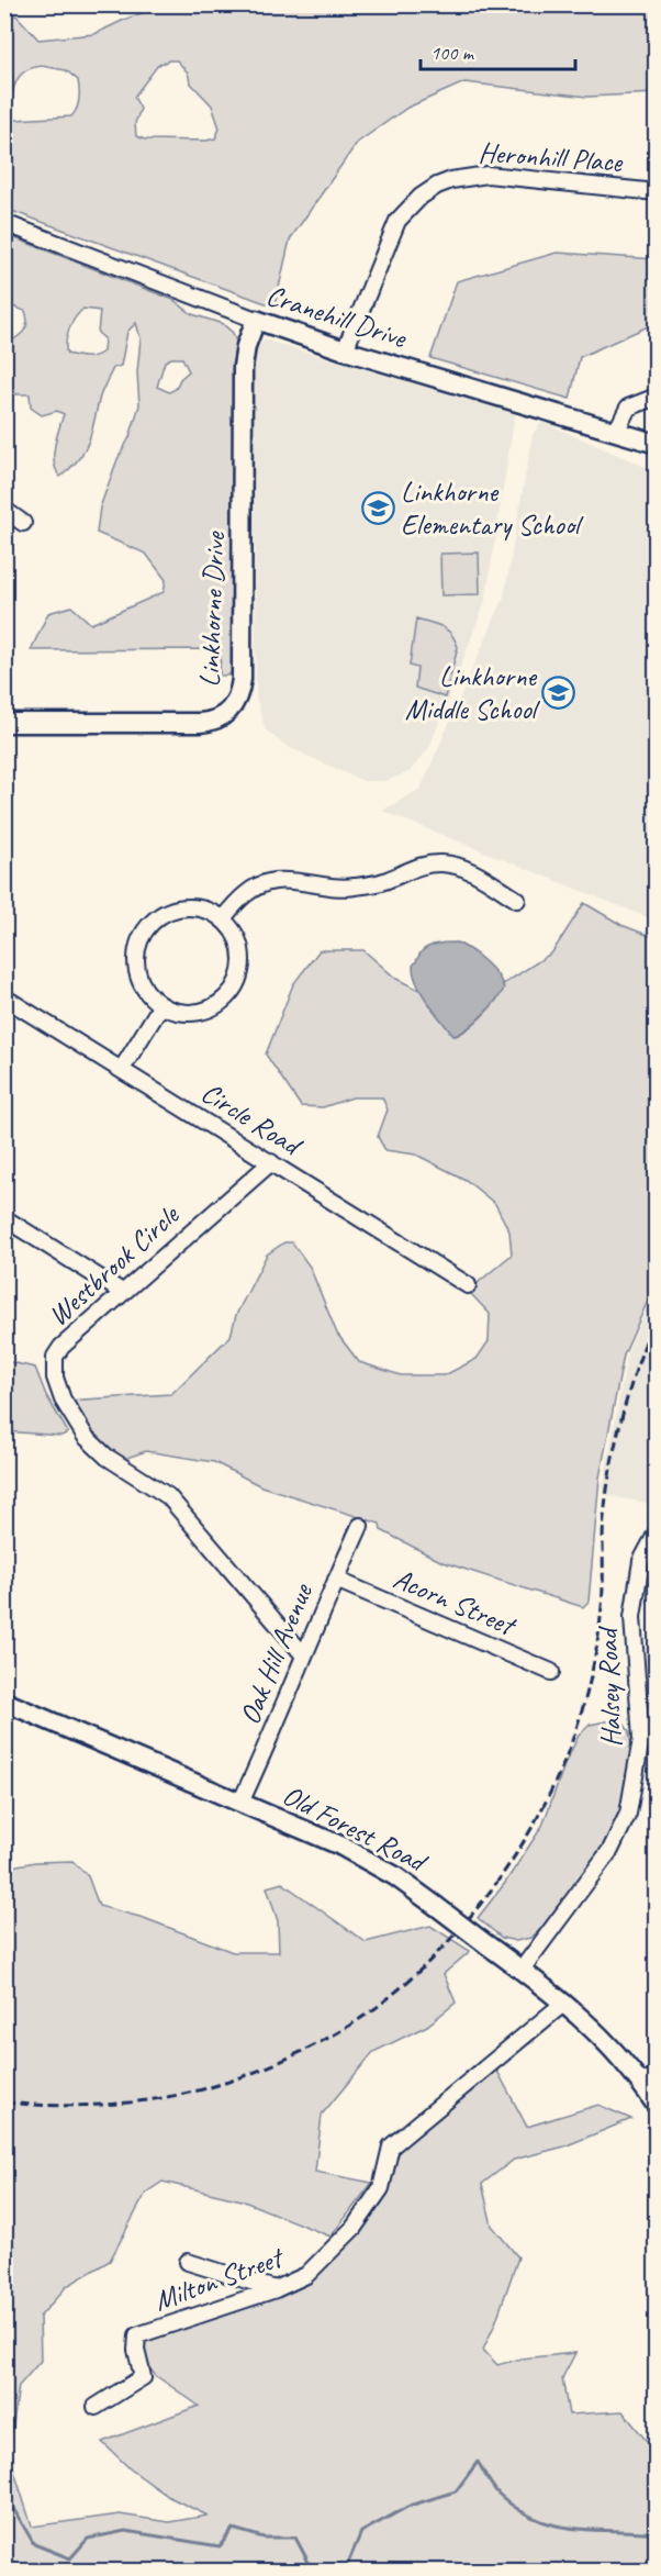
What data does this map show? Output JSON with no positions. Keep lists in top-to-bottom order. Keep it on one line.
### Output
{"streets":{"main road":["Cranehill Drive","Linkhorne Drive","Old Forest Road"],"street":["Heronhill Place","Circle Road","Westbrook Circle","Acorn Street","Oak Hill Avenue","Halsey Road","Milton Street"]},"crossings":[["Heronhill Place","Cranehill Drive"],["Cranehill Drive","Linkhorne Drive"],["Circle Road","Westbrook Circle"],["Westbrook Circle","Oak Hill Avenue"],["Acorn Street","Oak Hill Avenue"],["Oak Hill Avenue","Old Forest Road"],["Halsey Road","Old Forest Road"],["Old Forest Road","Milton Street"]],"places":{"school or university":["Linkhorne Elementary School","Linkhorne Middle School"]},"scale_bar":"100 m"}
